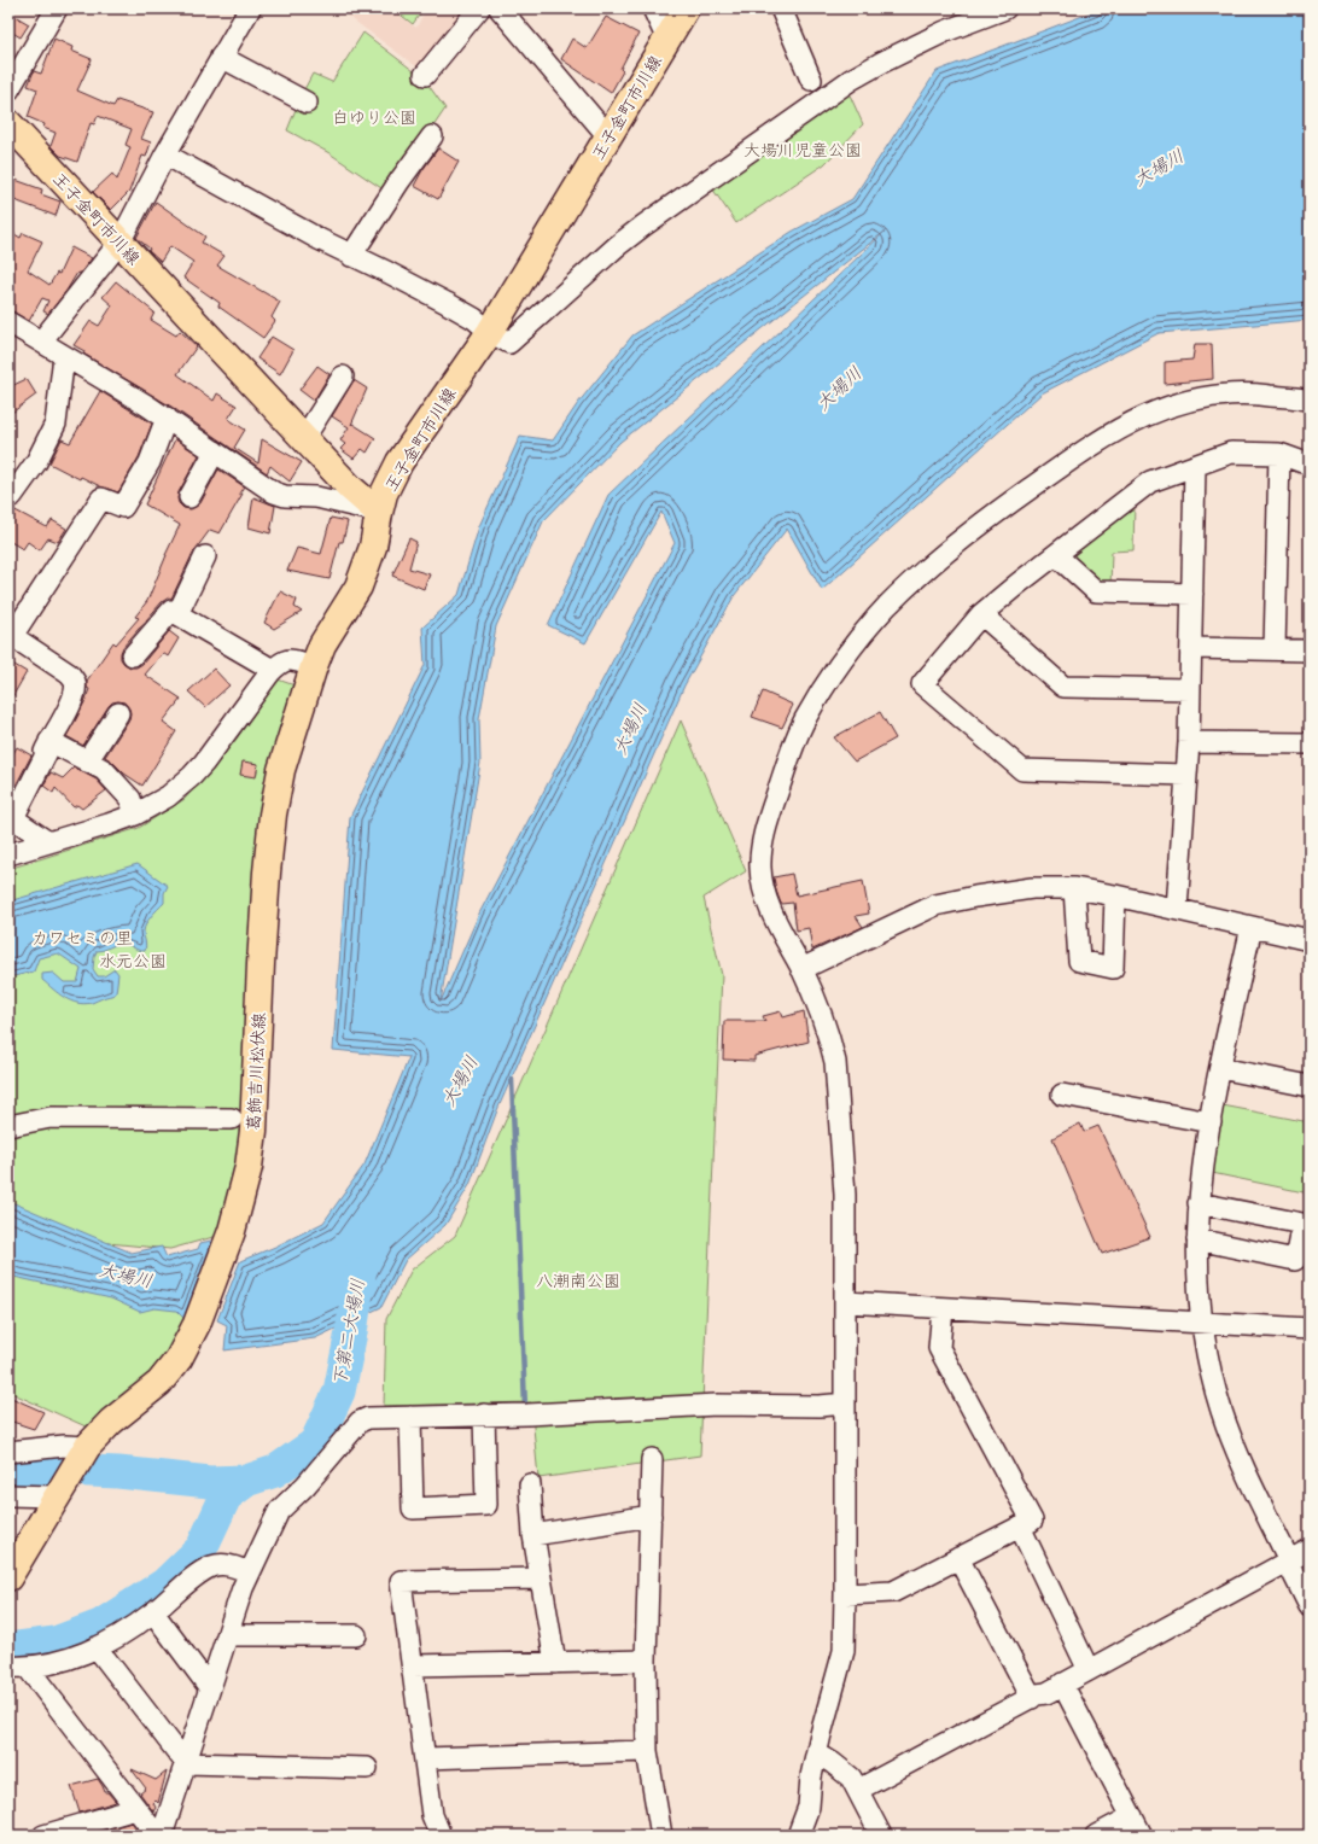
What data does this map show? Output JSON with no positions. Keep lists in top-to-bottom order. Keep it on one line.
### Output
{"streets":{"main road":["王子金町市川線","葛飾吉川松伏線"]},"crossings":[["王子金町市川線","葛飾吉川松伏線"]],"water":["大場川","下第二大場川"],"parks":["白ゆり公園","大場川児童公園","カワセミの里","水元公園","八潮南公園"]}
